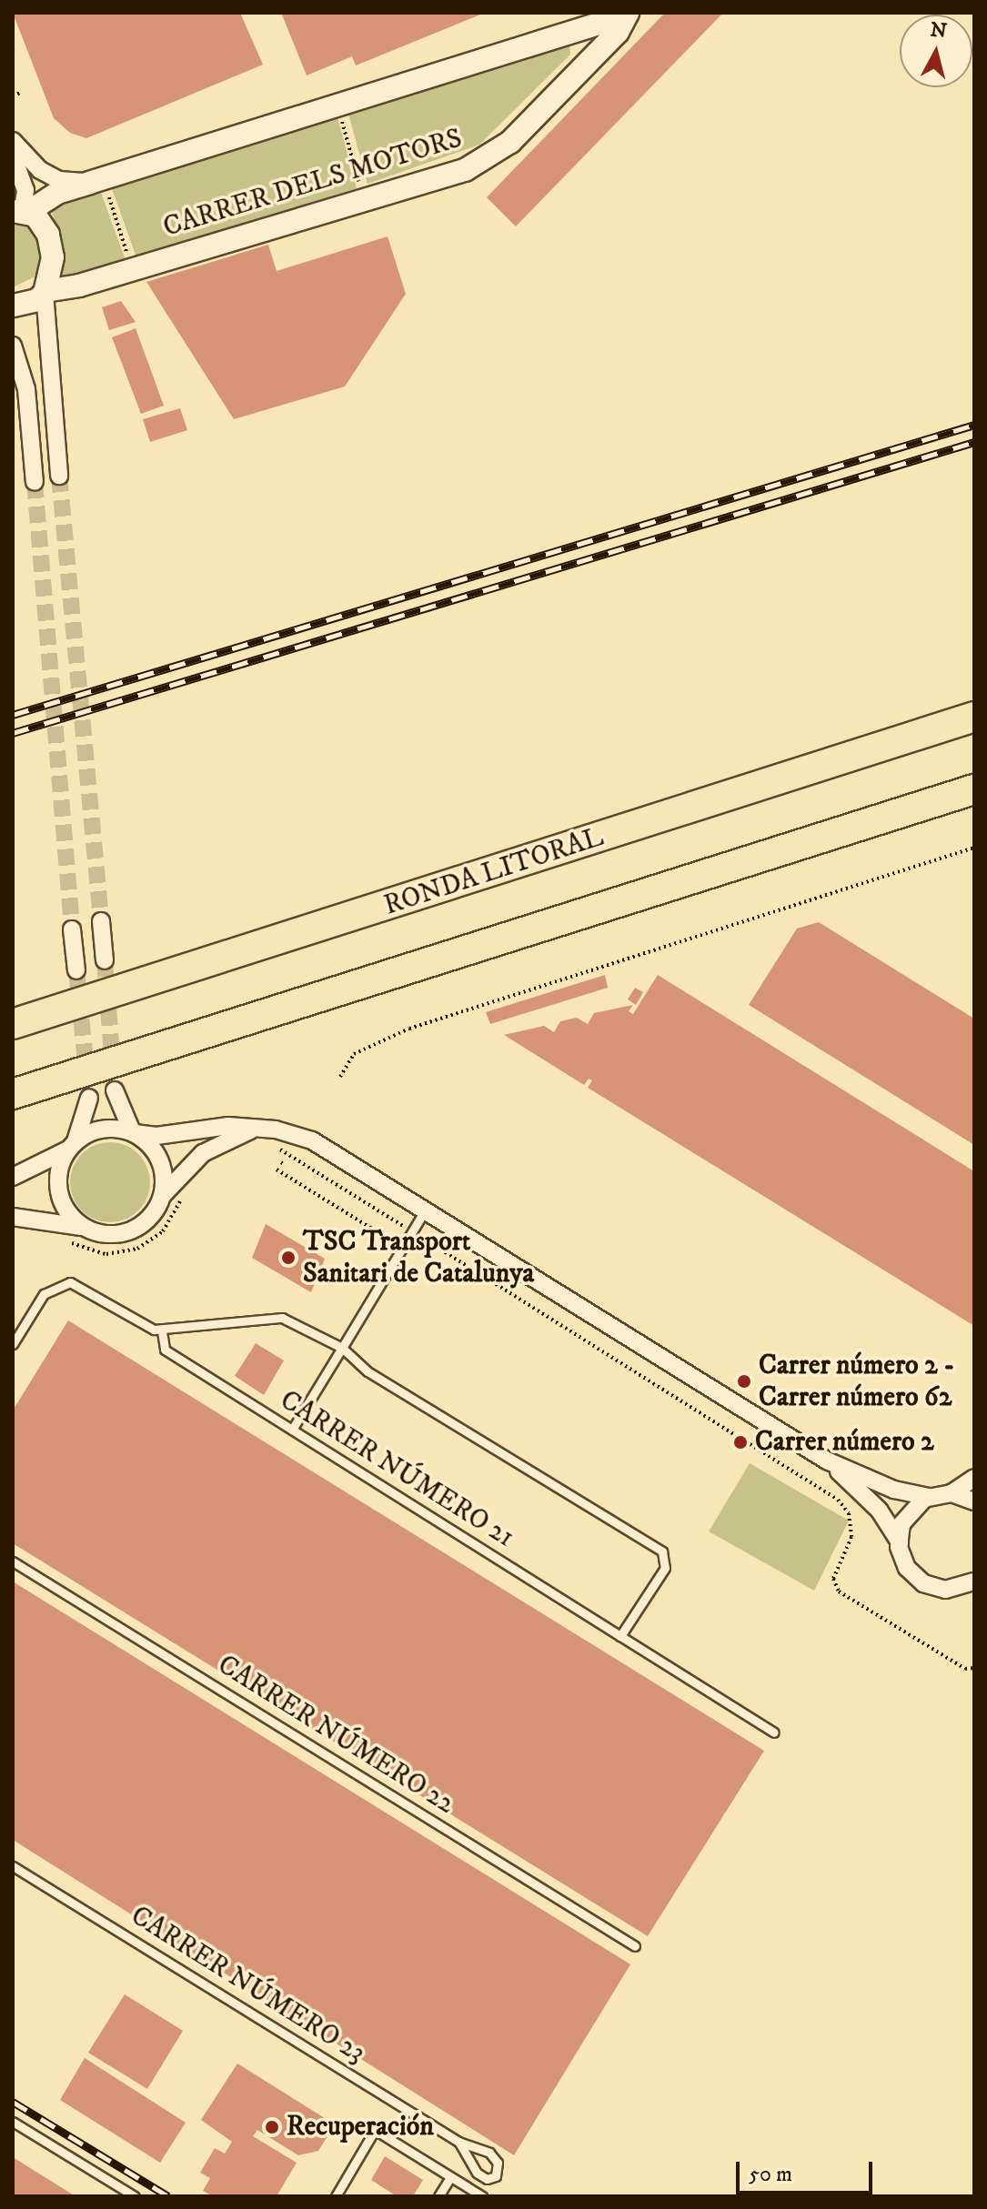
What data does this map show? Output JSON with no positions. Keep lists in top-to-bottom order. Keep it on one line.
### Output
{"streets":{"highway":["RONDA LITORAL"],"street":["CARRER DELS MOTORS"],"lane":["CARRER NÚMERO 21","CARRER NÚMERO 22","CARRER NÚMERO 23"]},"places":["TSC Transport Sanitari de Catalunya","Carrer número 2 - Carrer número 62","Carrer número 2","Recuperación"],"scale_bar":"50 m","north":"top"}
